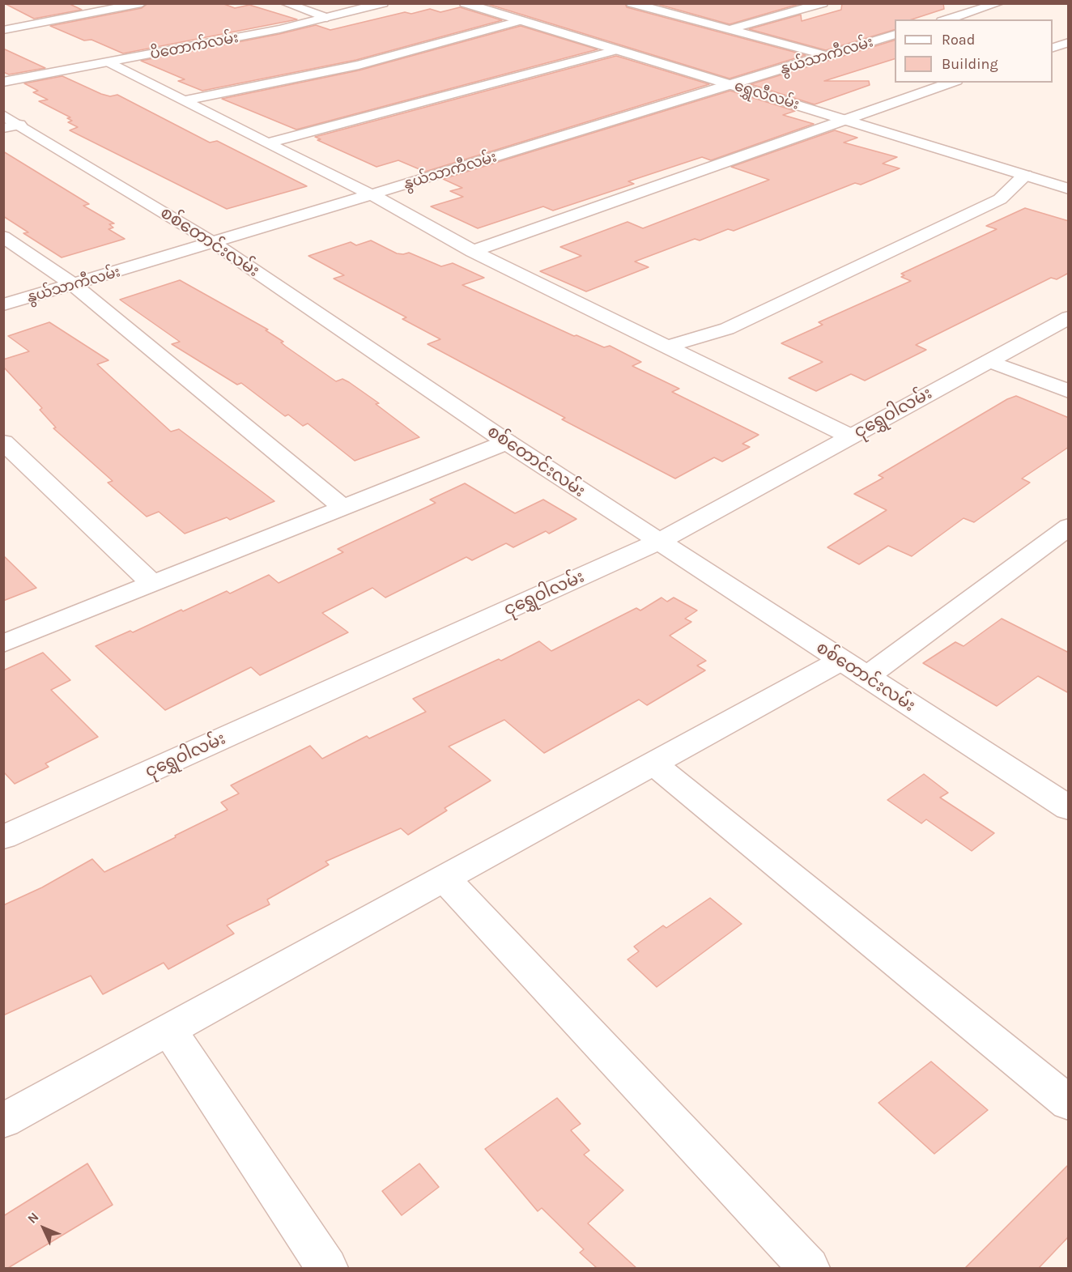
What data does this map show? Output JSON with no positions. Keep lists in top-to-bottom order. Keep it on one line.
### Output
{"streets":{"street":["ပိတောက်လမ်း","နွယ်သာကီလမ်း","ရွှေလီလမ်း","စစ်တောင်းလမ်း","ငုရွှေဝါလမ်း"]},"crossings":[["နွယ်သာကီလမ်း","ရွှေလီလမ်း"],["နွယ်သာကီလမ်း","စစ်တောင်းလမ်း"],["စစ်တောင်းလမ်း","ငုရွှေဝါလမ်း"]],"legend":["Road","Building"],"north":"top left"}
